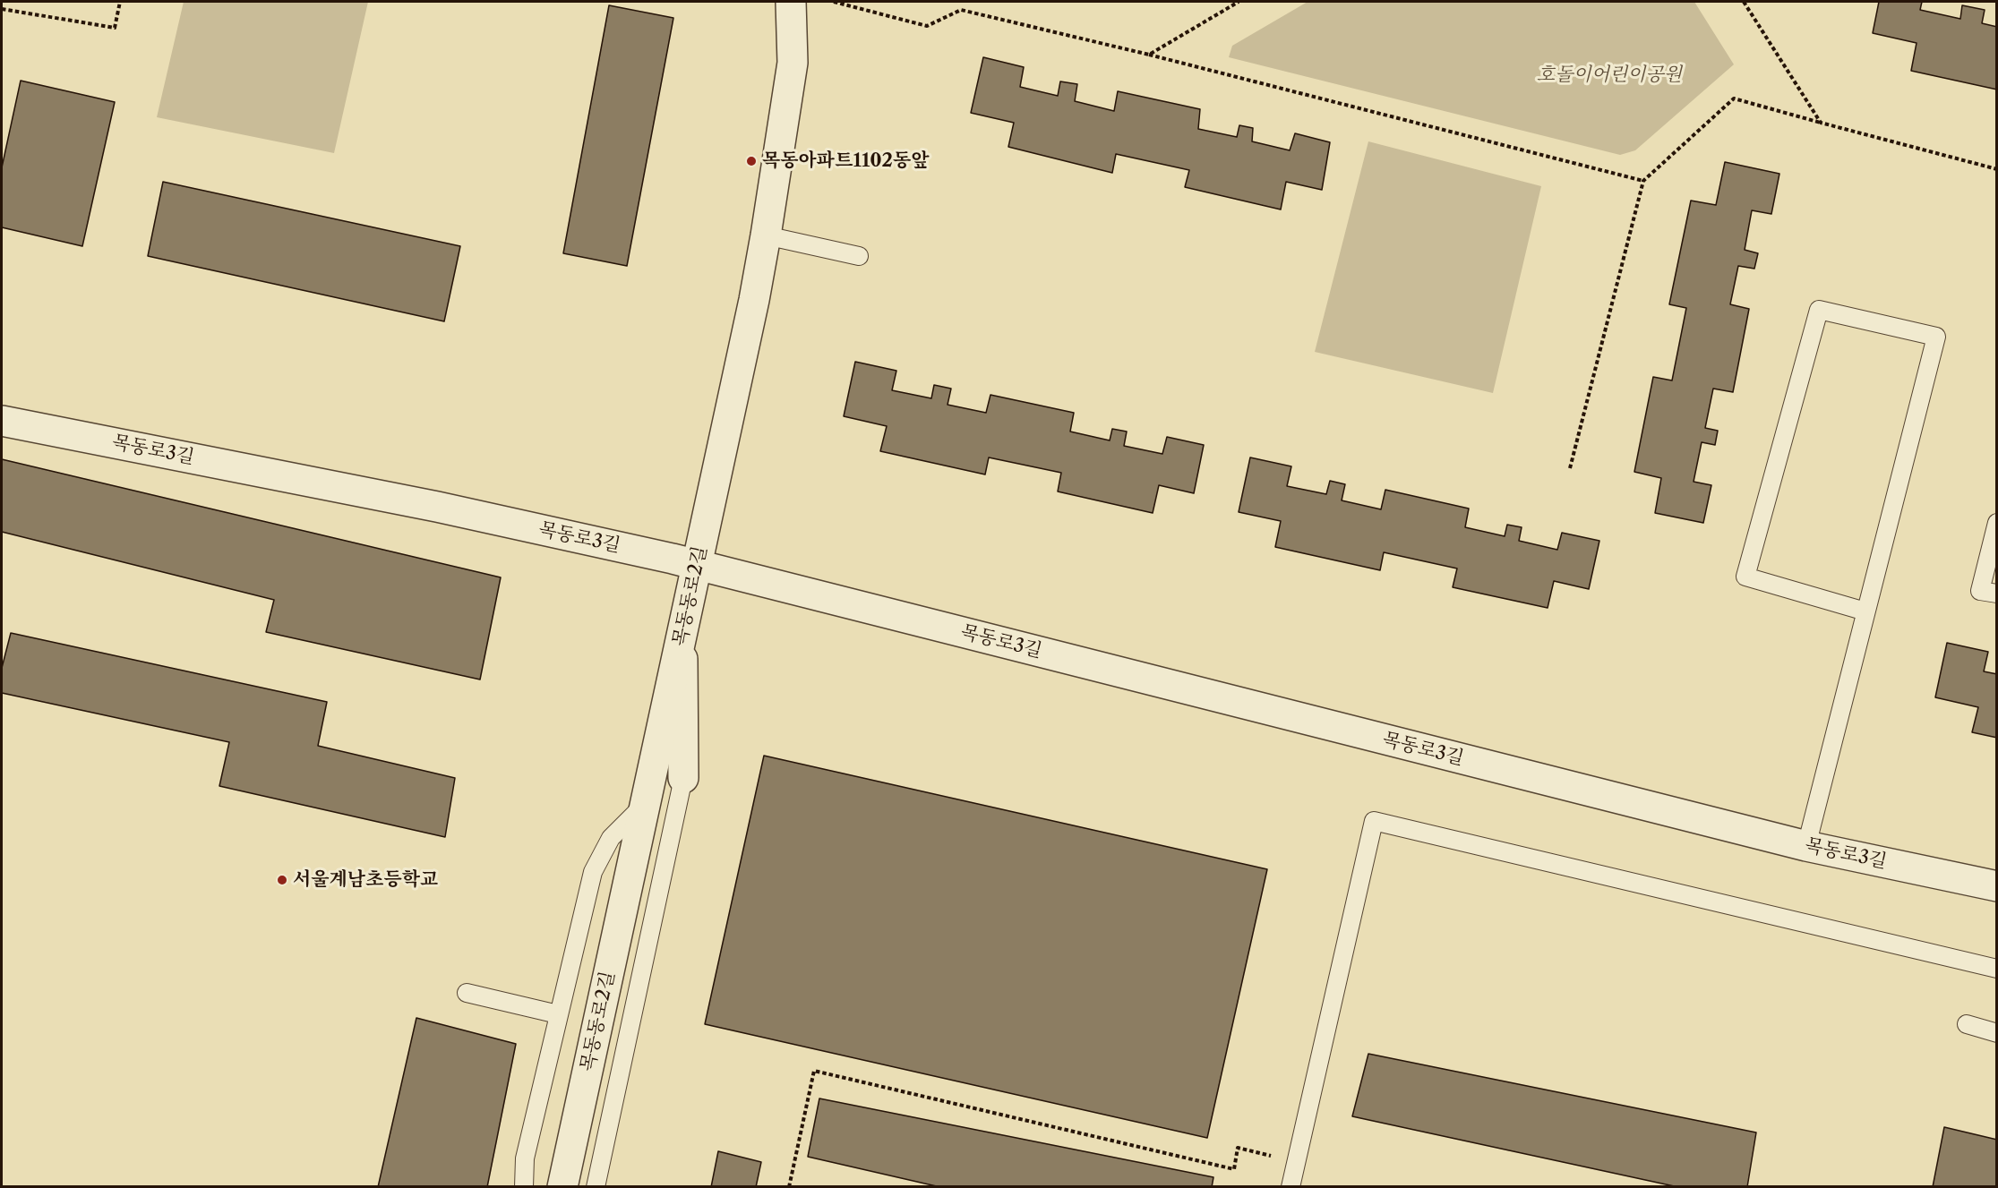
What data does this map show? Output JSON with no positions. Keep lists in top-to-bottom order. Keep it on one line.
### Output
{"streets":{"street":["목동로3길","목동동로2길"]},"crossings":[["목동로3길","목동동로2길"]],"parks":["호돌이어린이공원"],"places":["목동아파트1102동앞","서울계남초등학교"]}
